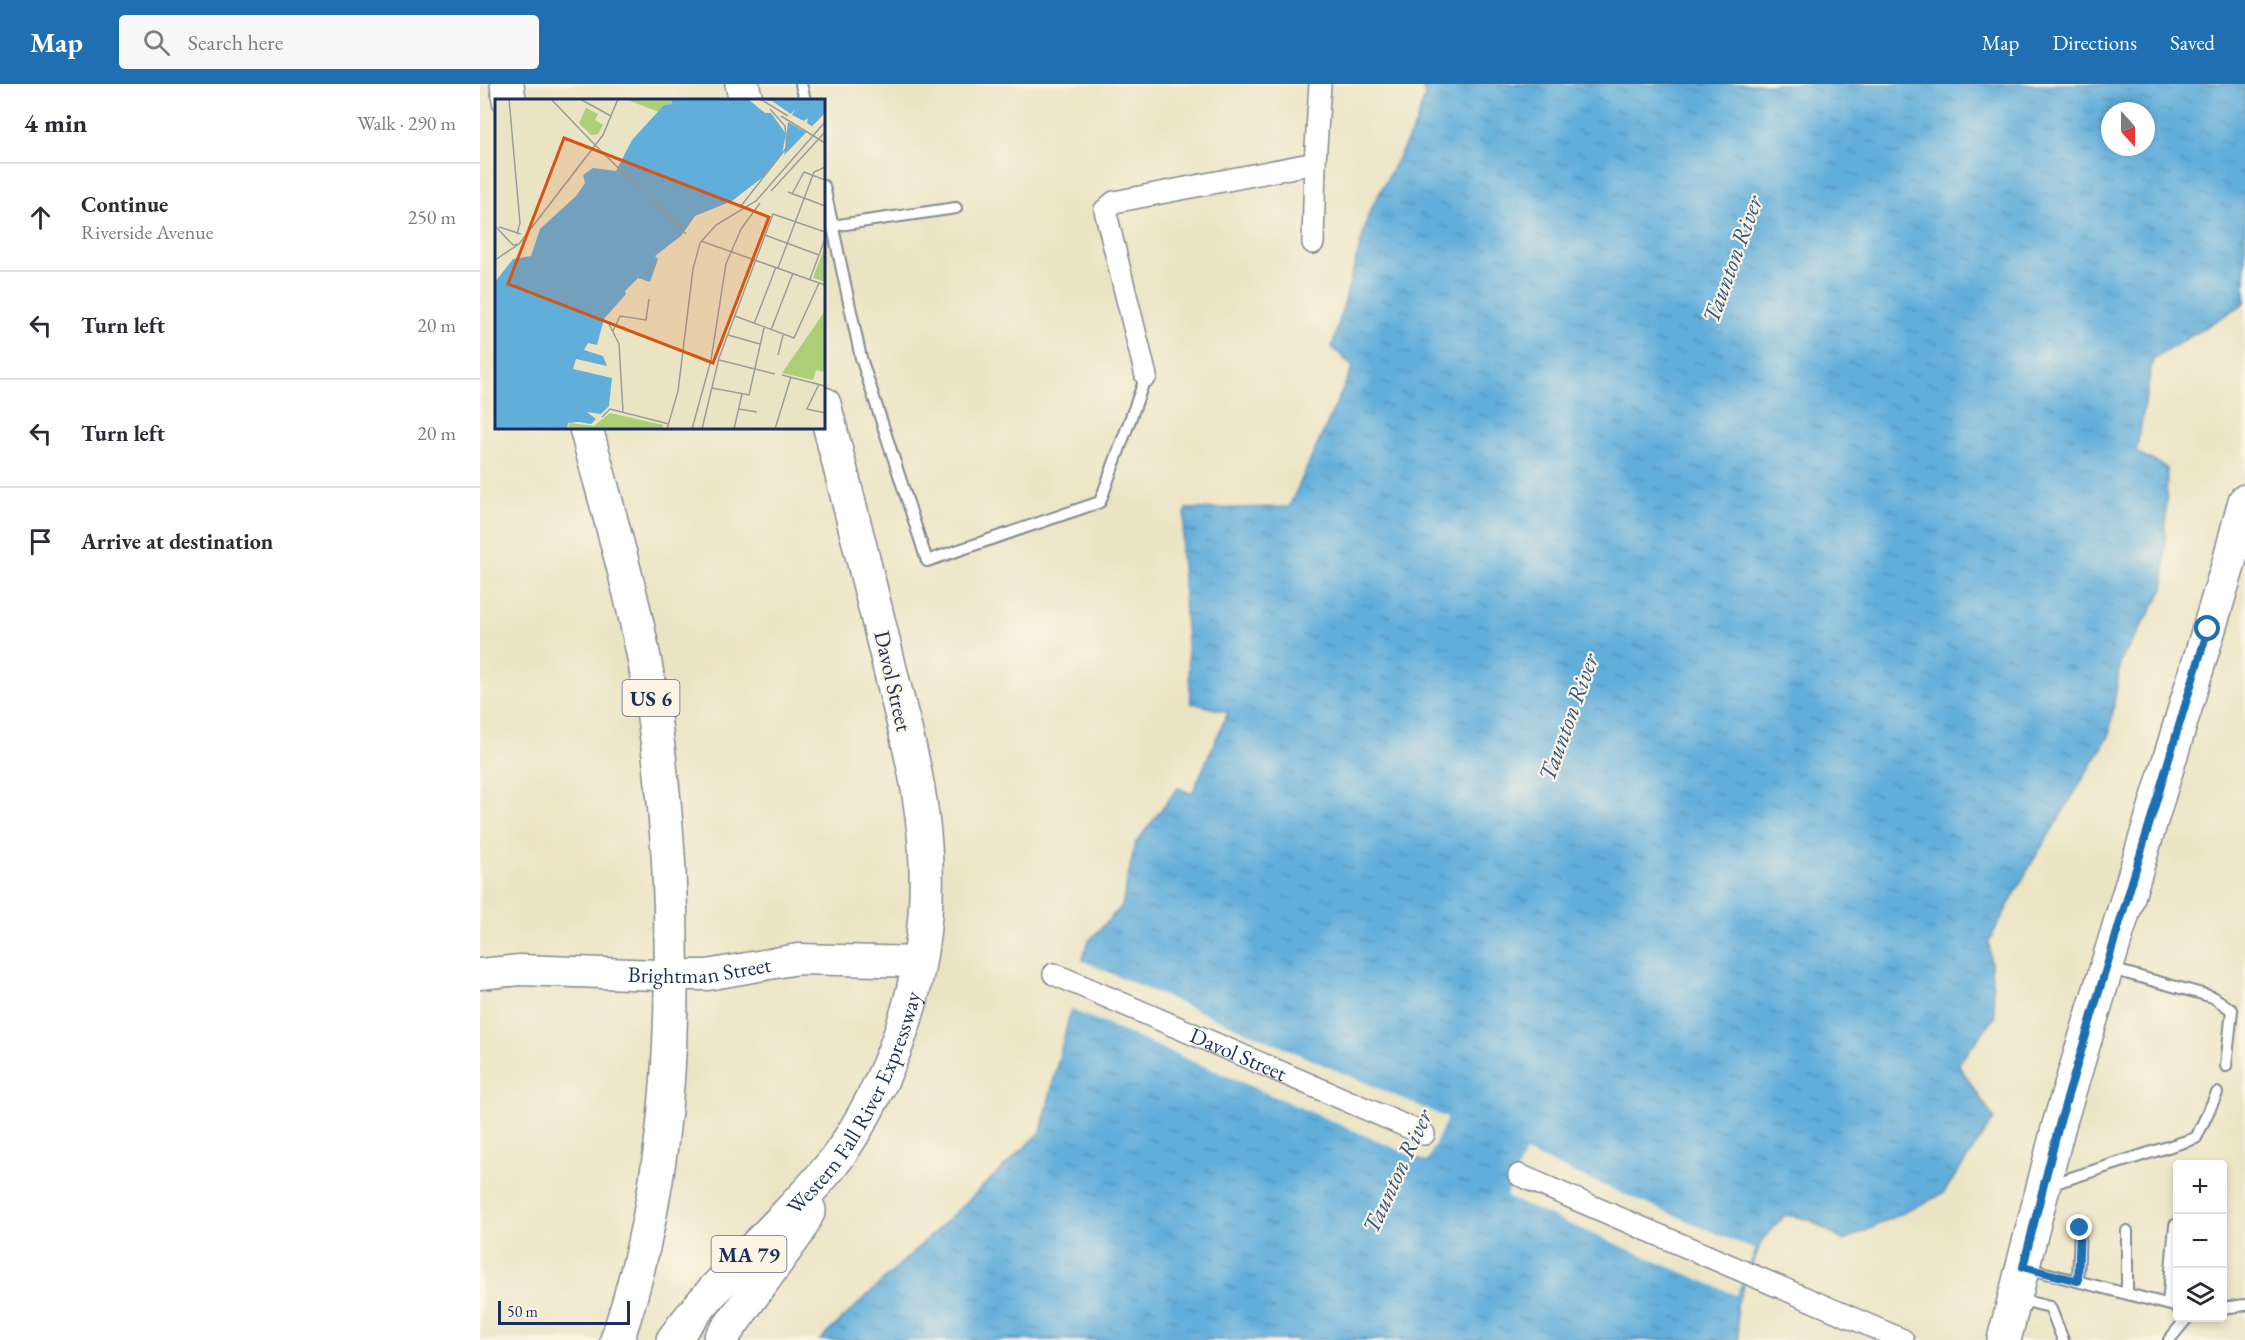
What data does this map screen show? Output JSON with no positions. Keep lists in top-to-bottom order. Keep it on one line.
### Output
{"streets":{"main road":["Davol Street","US 6","Brightman Street","Western Fall River Expressway","MA 79"]},"crossings":[["Davol Street","Brightman Street"],["Davol Street","Western Fall River Expressway"],["US 6","Brightman Street"],["Brightman Street","Western Fall River Expressway"]],"water":["Taunton River"],"scale_bar":"50 m","north":"bottom","page":{"header":"Map","search":"Search here","nav":["Map","Directions","Saved"],"heading":["4 min","Walk · 290 m"],"list":[["Continue","Riverside Avenue","250 m"],["Turn left","20 m"],["Turn left","20 m"],"Arrive at destination"],"map_buttons":["+","−"],"scale":"50 m"}}
